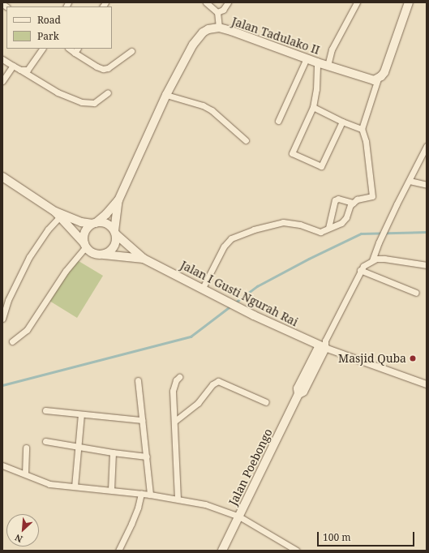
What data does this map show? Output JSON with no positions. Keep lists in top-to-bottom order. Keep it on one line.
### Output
{"streets":{"main road":["Jalan Tadulako II","Jalan I Gusti Ngurah Rai","Jalan Poebongo"]},"crossings":[["Jalan Tadulako II","Jalan I Gusti Ngurah Rai"],["Jalan I Gusti Ngurah Rai","Jalan Poebongo"]],"places":["Masjid Quba"],"legend":["Road","Park"],"scale_bar":"100 m","north":"bottom left"}
